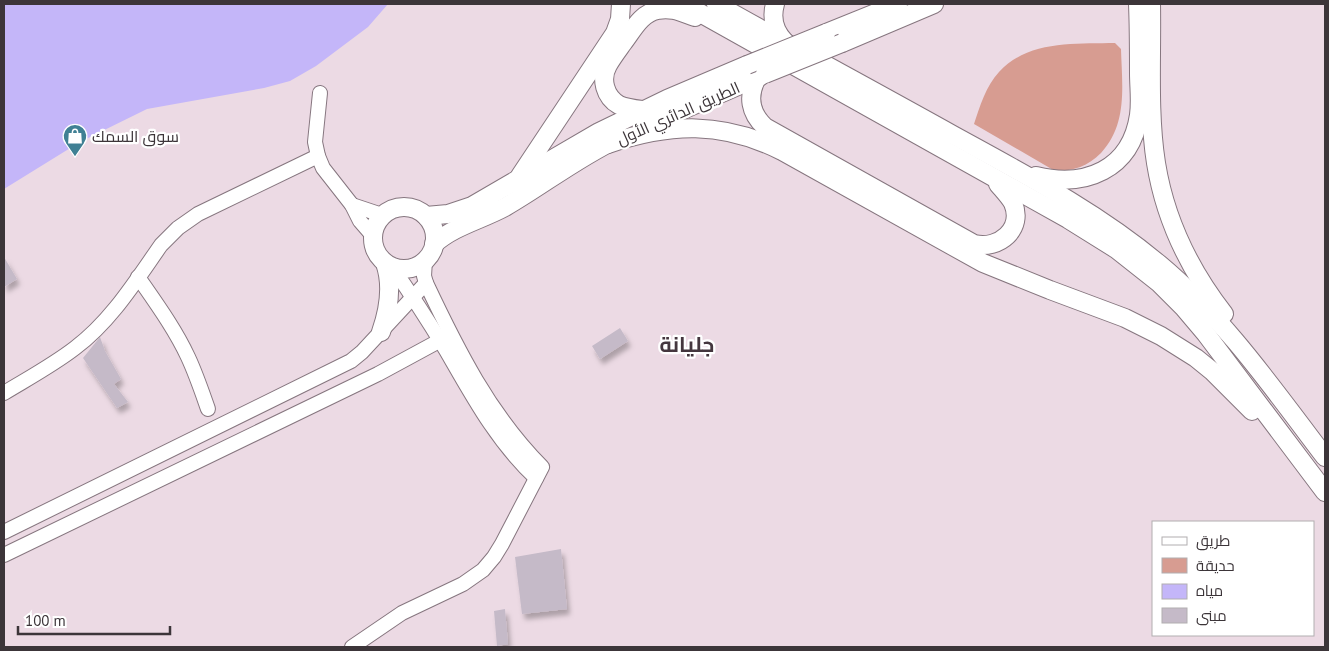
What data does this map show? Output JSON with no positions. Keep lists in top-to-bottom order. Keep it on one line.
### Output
{"streets":{"main road":["الطريق الدائري الأول"]},"districts":["جليانة"],"places":{"shop":["سوق السمك"]},"legend":["طريق","حديقة","مياه","مبنى"],"scale_bar":"100 m"}
